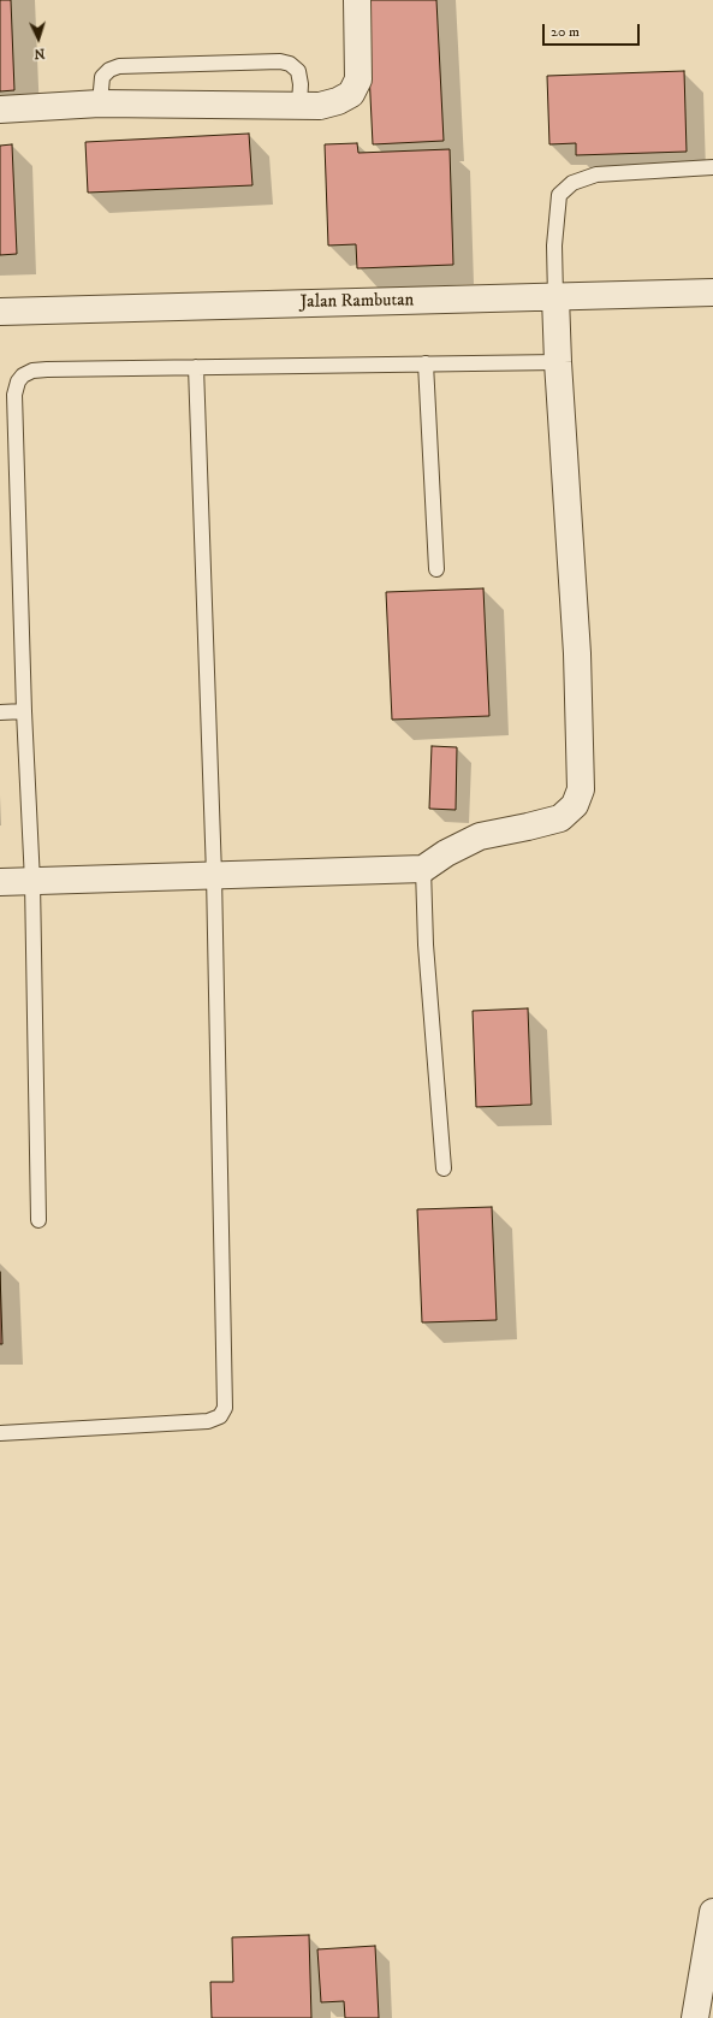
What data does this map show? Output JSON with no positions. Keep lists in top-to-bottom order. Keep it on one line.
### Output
{"streets":{"street":["Jalan Rambutan"]},"scale_bar":"20 m","north":"bottom"}
